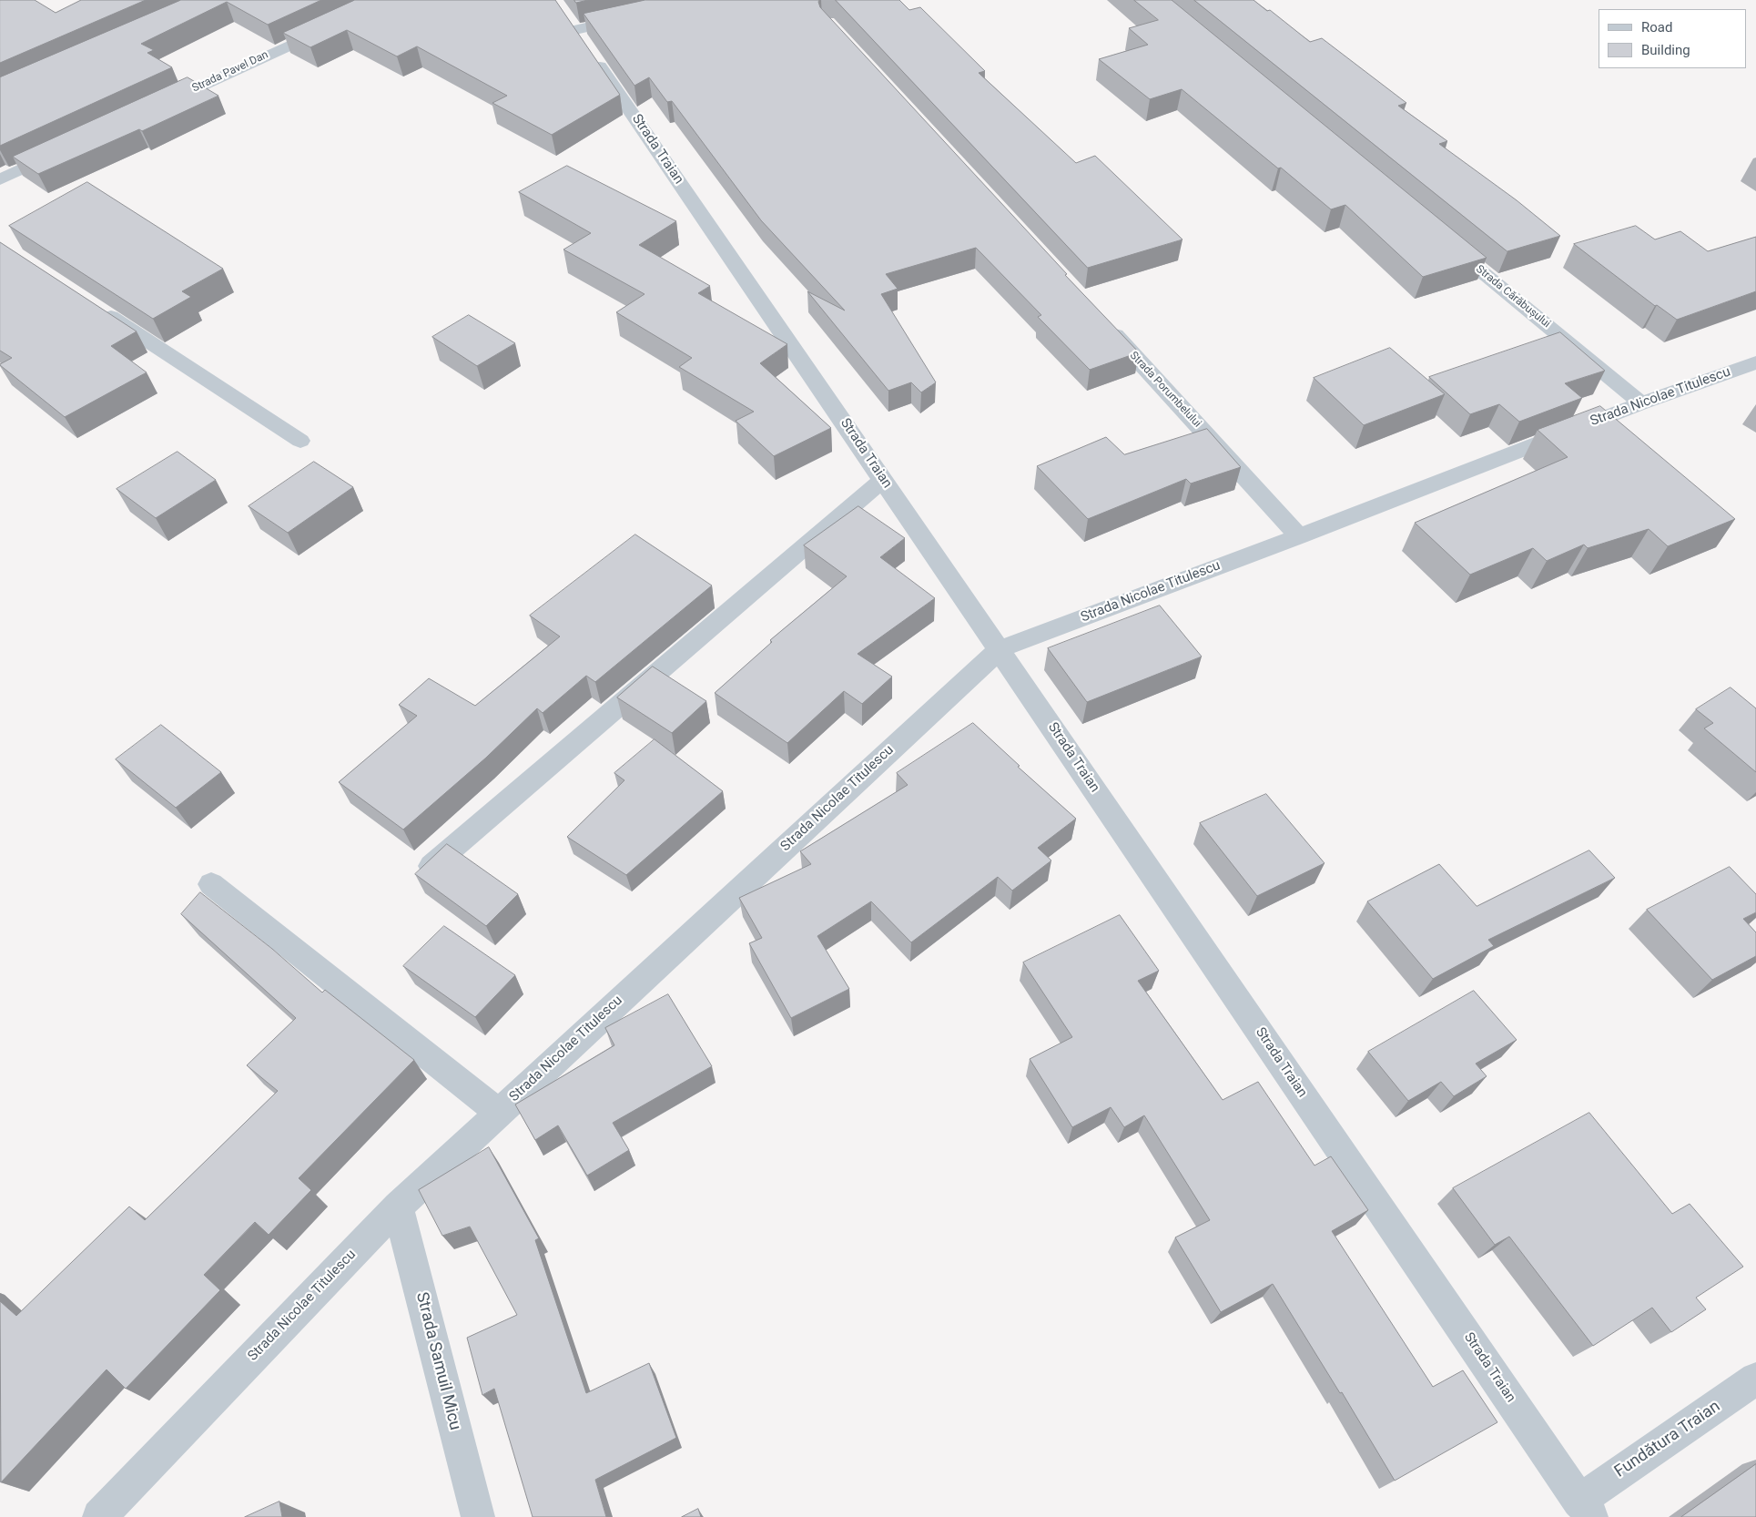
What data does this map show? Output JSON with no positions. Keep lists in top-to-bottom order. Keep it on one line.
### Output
{"streets":{"street":["Strada Pavel Dan","Strada Traian","Strada Cărăbușului","Strada Porumbelului","Strada Nicolae Titulescu","Strada Samuil Micu","Fundătura Traian"]},"crossings":[["Strada Traian","Strada Nicolae Titulescu"],["Strada Traian","Fundătura Traian"],["Strada Cărăbușului","Strada Nicolae Titulescu"],["Strada Porumbelului","Strada Nicolae Titulescu"],["Strada Nicolae Titulescu","Strada Samuil Micu"]],"legend":["Road","Building"]}
